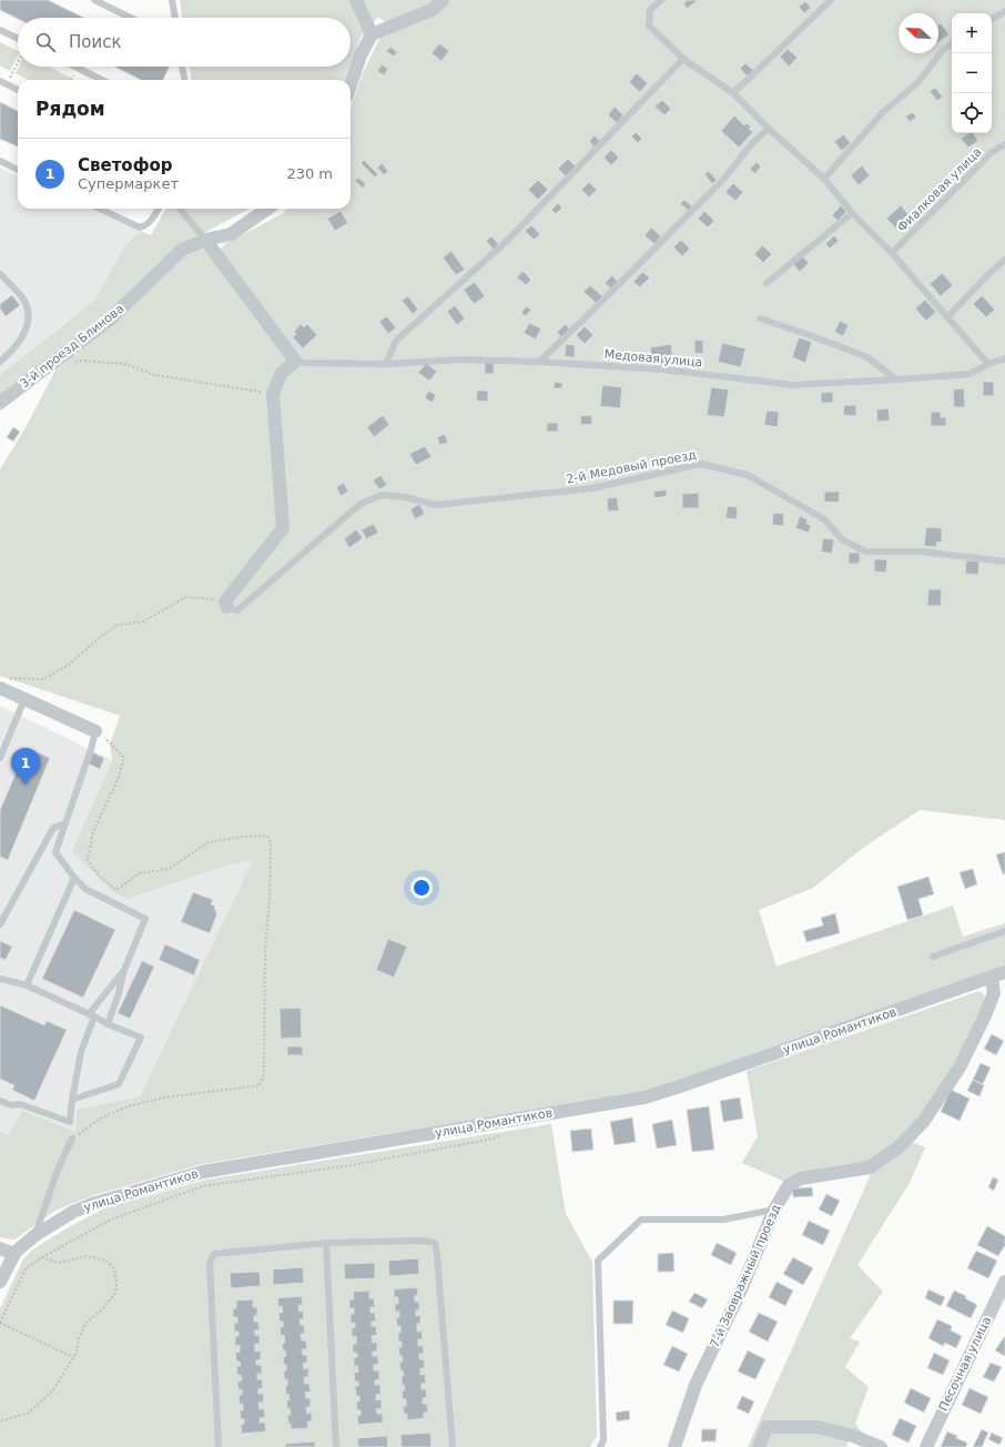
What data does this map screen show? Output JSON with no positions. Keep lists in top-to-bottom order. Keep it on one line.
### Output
{"streets":{"street":["3-й проезд Блинова","улица Романтиков","7-й Заовражный проезд","Песочная улица"],"lane":["Фиалковая улица","Медовая улица","2-й Медовый проезд"]},"crossings":[["улица Романтиков","7-й Заовражный проезд"]],"north":"top left","page":{"map_buttons":["+","−"],"search":"Поиск","heading":"Рядом","list":[{"mark":"1","name":"Светофор","note":"Супермаркет","value":"230 m"}],"pins":"1"}}
